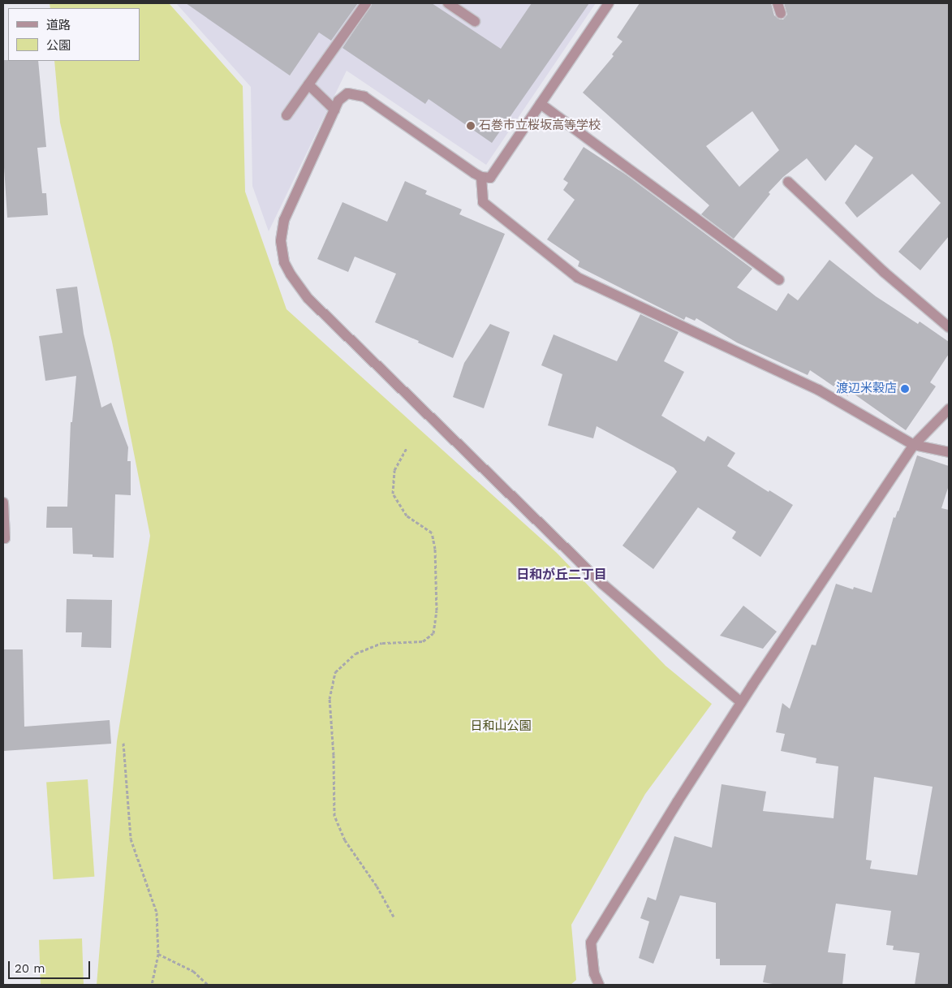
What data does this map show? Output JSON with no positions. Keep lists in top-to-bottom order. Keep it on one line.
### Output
{"districts":["日和が丘二丁目"],"parks":["日和山公園"],"places":["石巻市立桜坂高等学校","渡辺米穀店"],"legend":["道路","公園"],"scale_bar":"20 m"}
